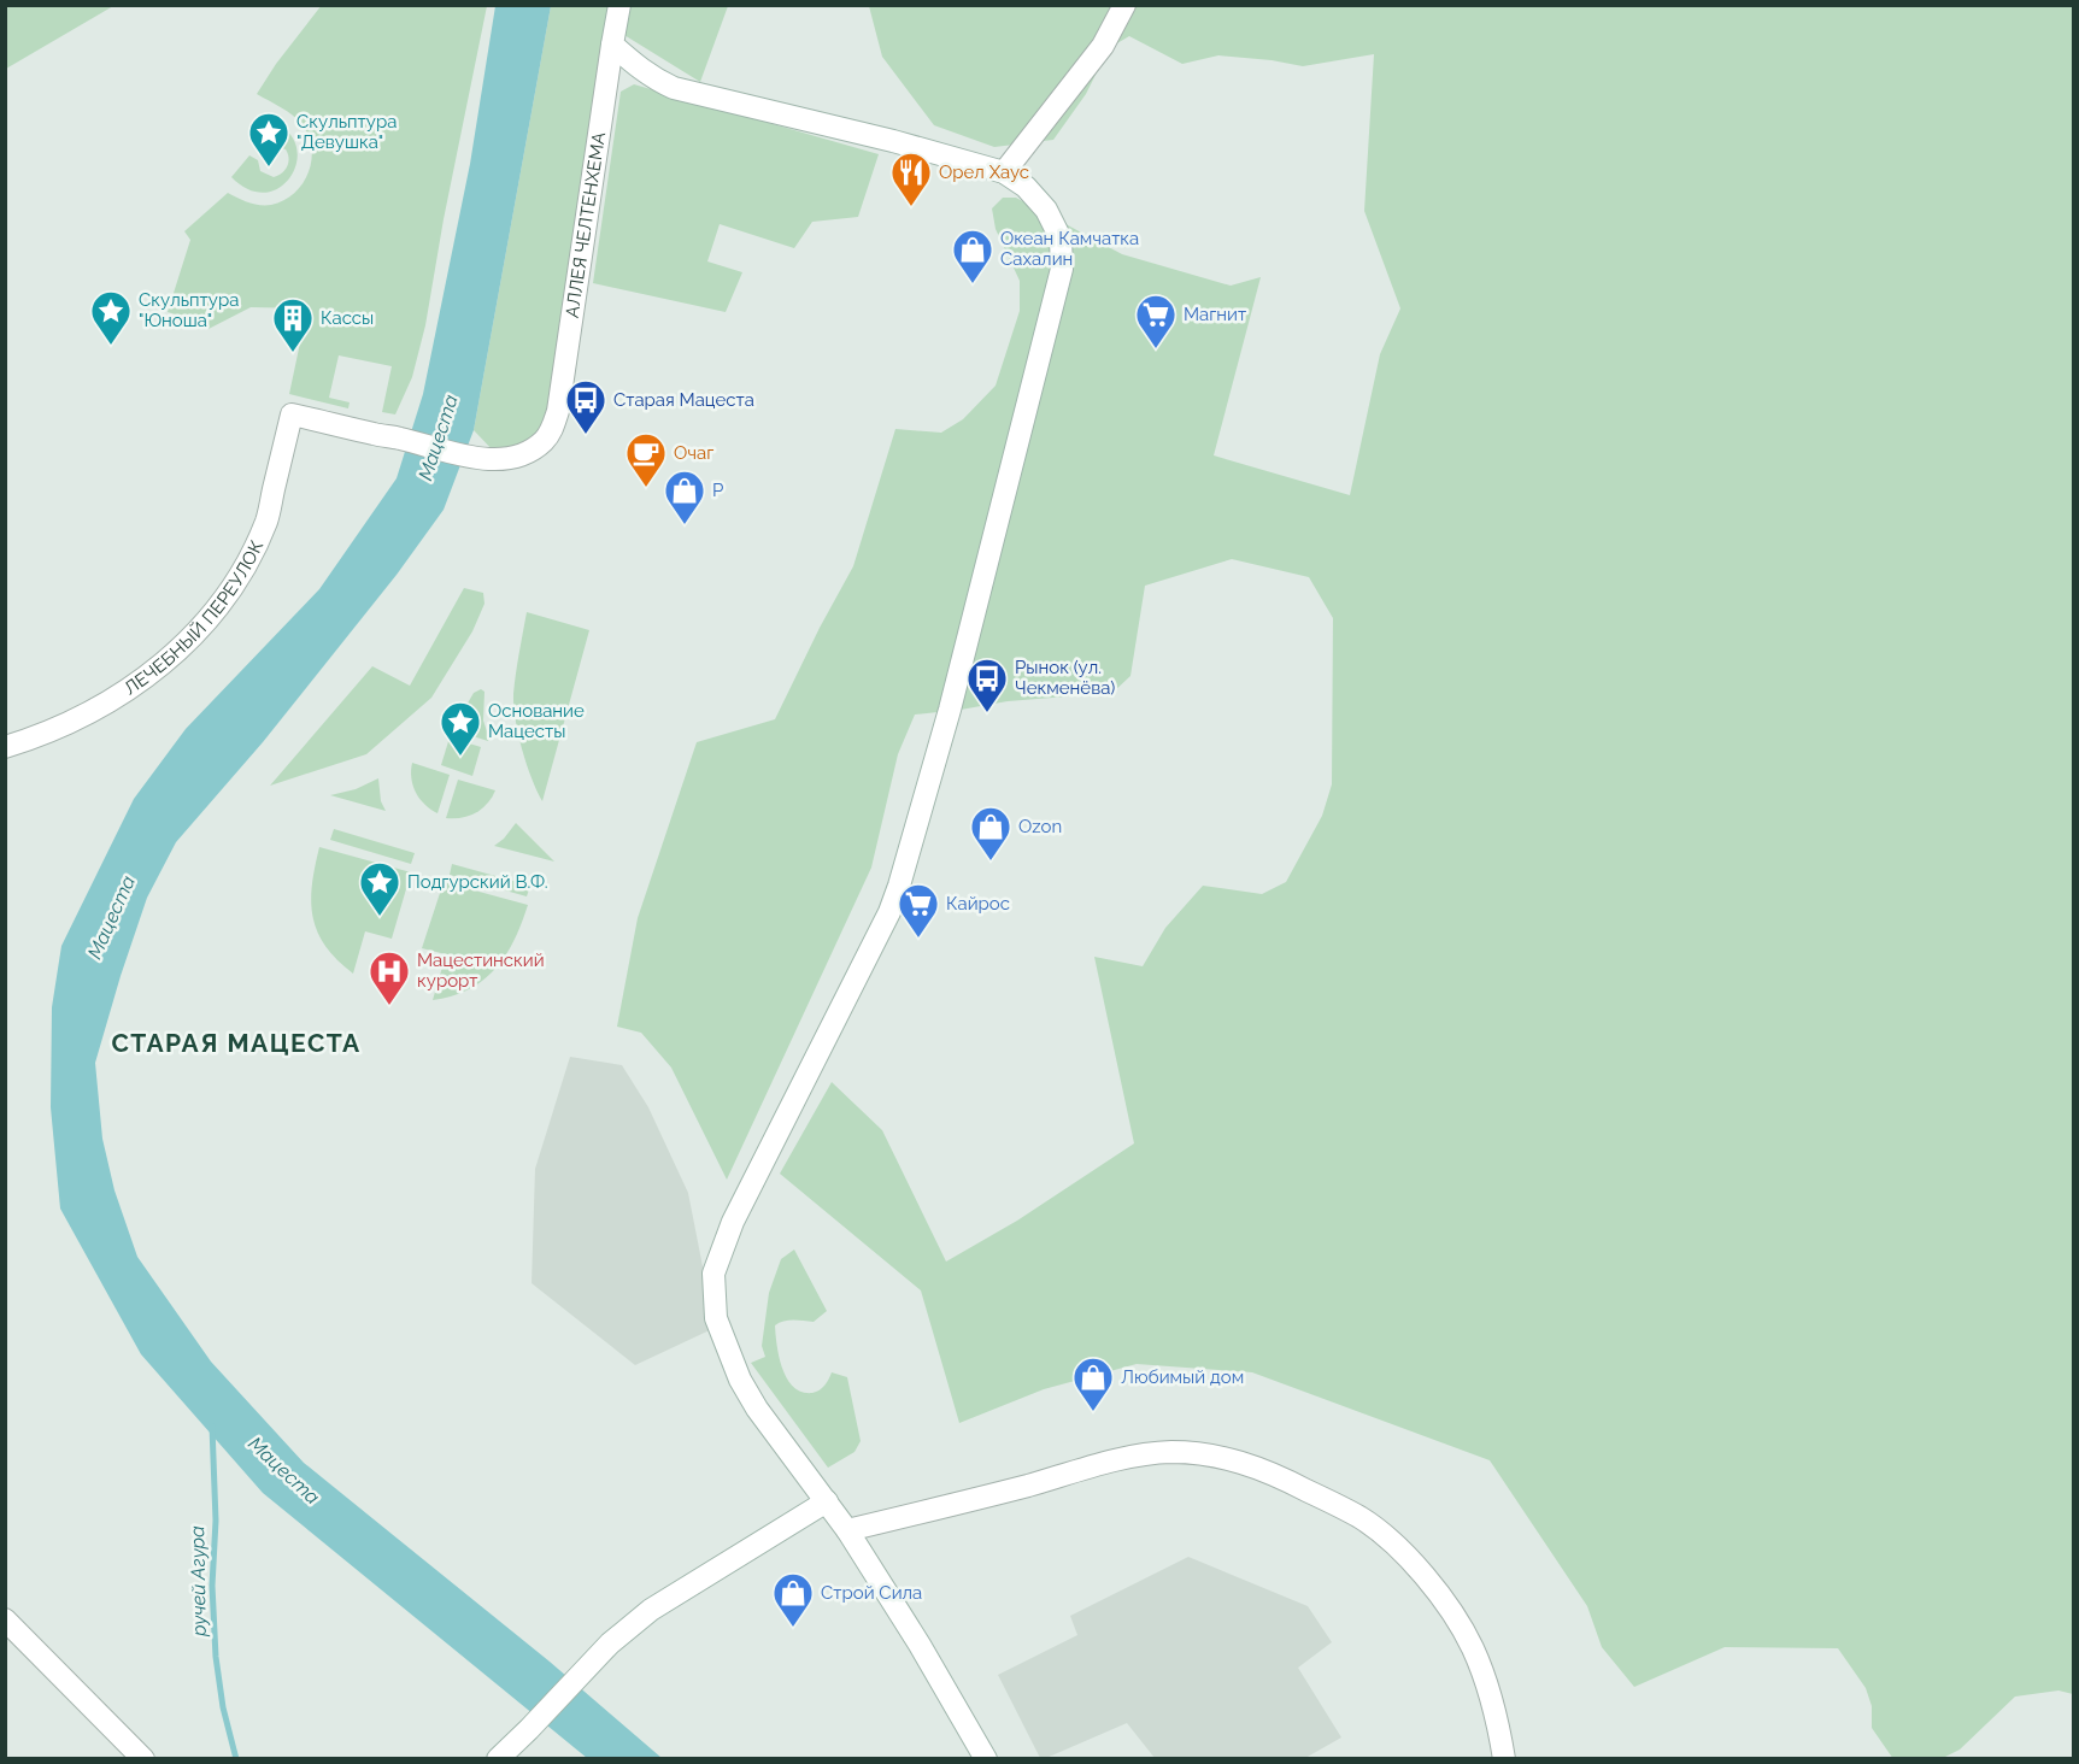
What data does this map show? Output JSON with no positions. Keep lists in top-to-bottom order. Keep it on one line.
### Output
{"streets":{"street":["АЛЛЕЯ ЧЕЛТЕНХЕМА","ЛЕЧЕБНЫЙ ПЕРЕУЛОК"]},"crossings":[["АЛЛЕЯ ЧЕЛТЕНХЕМА","ЛЕЧЕБНЫЙ ПЕРЕУЛОК"]],"districts":["СТАРАЯ МАЦЕСТА"],"water":["Мацеста","ручей Агура"],"places":{"place":["Скульптура \"Девушка\"","Скульптура \"Юноша\"","Основание Мацесты","Подгурский В.Ф."],"restaurant":["Орел Хаус"],"shop":["Океан Камчатка Сахалин","Р","Ozon","Любимый дом","Строй Сила"],"supermarket":["Магнит","Кайрос"],"building":["Кассы"],"bus stop":["Старая Мацеста","Рынок (ул. Чекменёва)"],"cafe":["Очаг"],"hospital":["Мацестинский курорт"]}}
